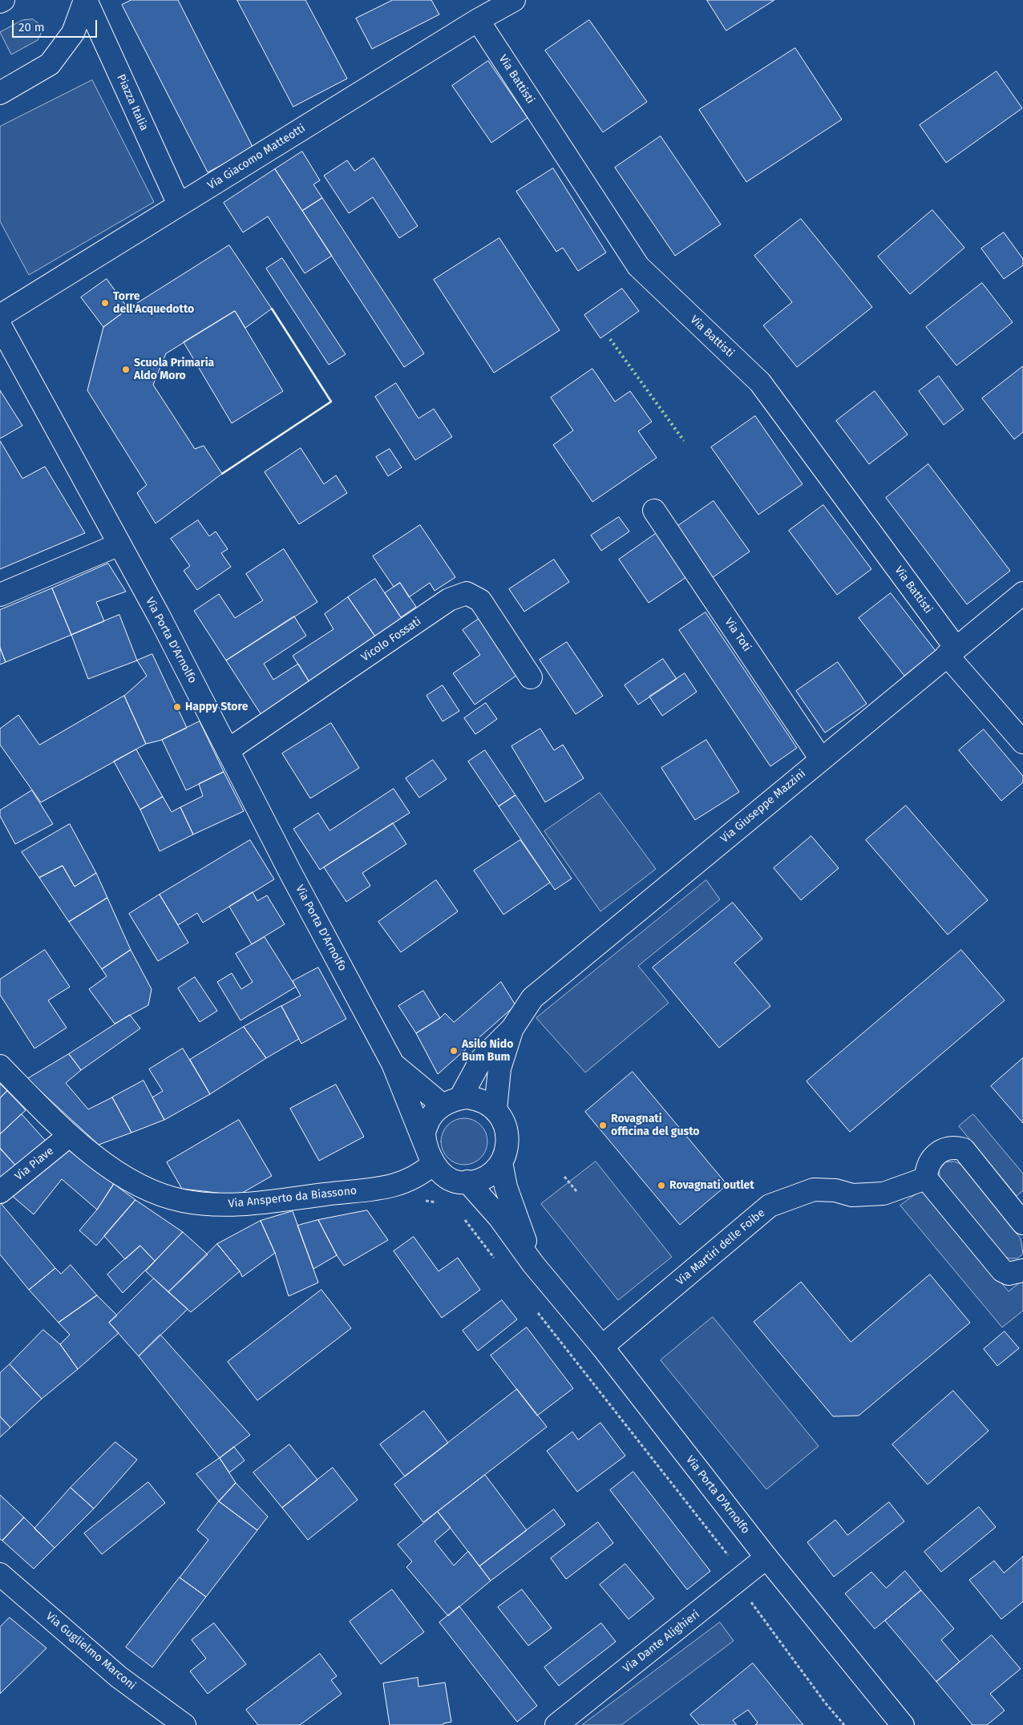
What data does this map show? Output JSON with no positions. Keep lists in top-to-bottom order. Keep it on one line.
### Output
{"streets":{"street":["Via Battisti","Piazza Italia","Via Giacomo Matteotti","Via Toti","Vicolo Fossati","Via Porta D'Arnolfo","Via Giuseppe Mazzini","Via Piave","Via Ansperto da Biassono","Via Martiri delle Foibe","Via Dante Alighieri","Via Guglielmo Marconi"]},"crossings":[["Via Battisti","Via Giacomo Matteotti"],["Via Battisti","Via Giuseppe Mazzini"],["Piazza Italia","Via Giacomo Matteotti"],["Via Toti","Via Giuseppe Mazzini"],["Vicolo Fossati","Via Porta D'Arnolfo"],["Via Porta D'Arnolfo","Via Giuseppe Mazzini"],["Via Porta D'Arnolfo","Via Ansperto da Biassono"],["Via Porta D'Arnolfo","Via Martiri delle Foibe"],["Via Porta D'Arnolfo","Via Dante Alighieri"],["Via Giuseppe Mazzini","Via Ansperto da Biassono"],["Via Piave","Via Ansperto da Biassono"]],"places":["Torre dell'Acquedotto","Scuola Primaria Aldo Moro","Happy Store","Asilo Nido Bum Bum","Rovagnati officina del gusto","Rovagnati outlet"],"scale_bar":"20 m"}
